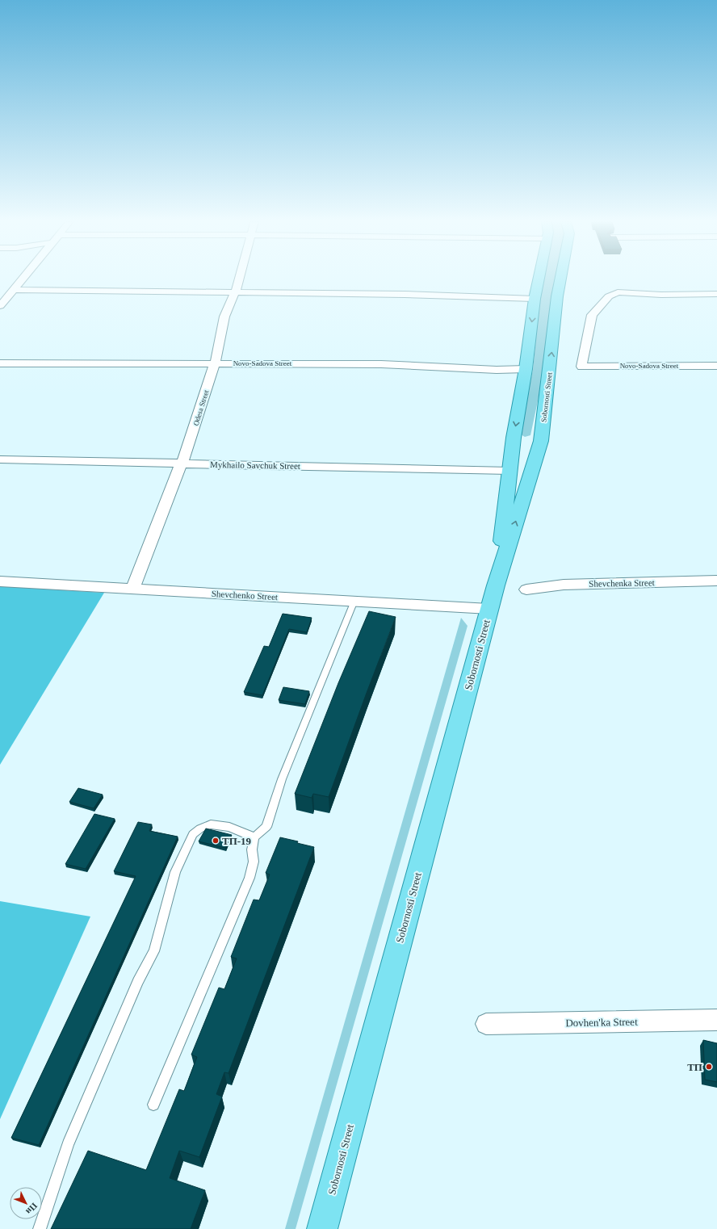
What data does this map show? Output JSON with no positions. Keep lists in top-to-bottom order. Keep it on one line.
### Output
{"streets":{"main road":["Sobornosti Street"],"street":["Novo-Sadova Street","Odesa Street","Mykhailo Savchuk Street","Shevchenka Street","Shevchenko Street","Dovhen'ka Street"]},"crossings":[["Novo-Sadova Street","Sobornosti Street"],["Novo-Sadova Street","Odesa Street"],["Sobornosti Street","Mykhailo Savchuk Street"],["Sobornosti Street","Shevchenko Street"],["Odesa Street","Mykhailo Savchuk Street"],["Odesa Street","Shevchenko Street"]],"places":["ТП-19","ТП"],"north":"bottom right"}
